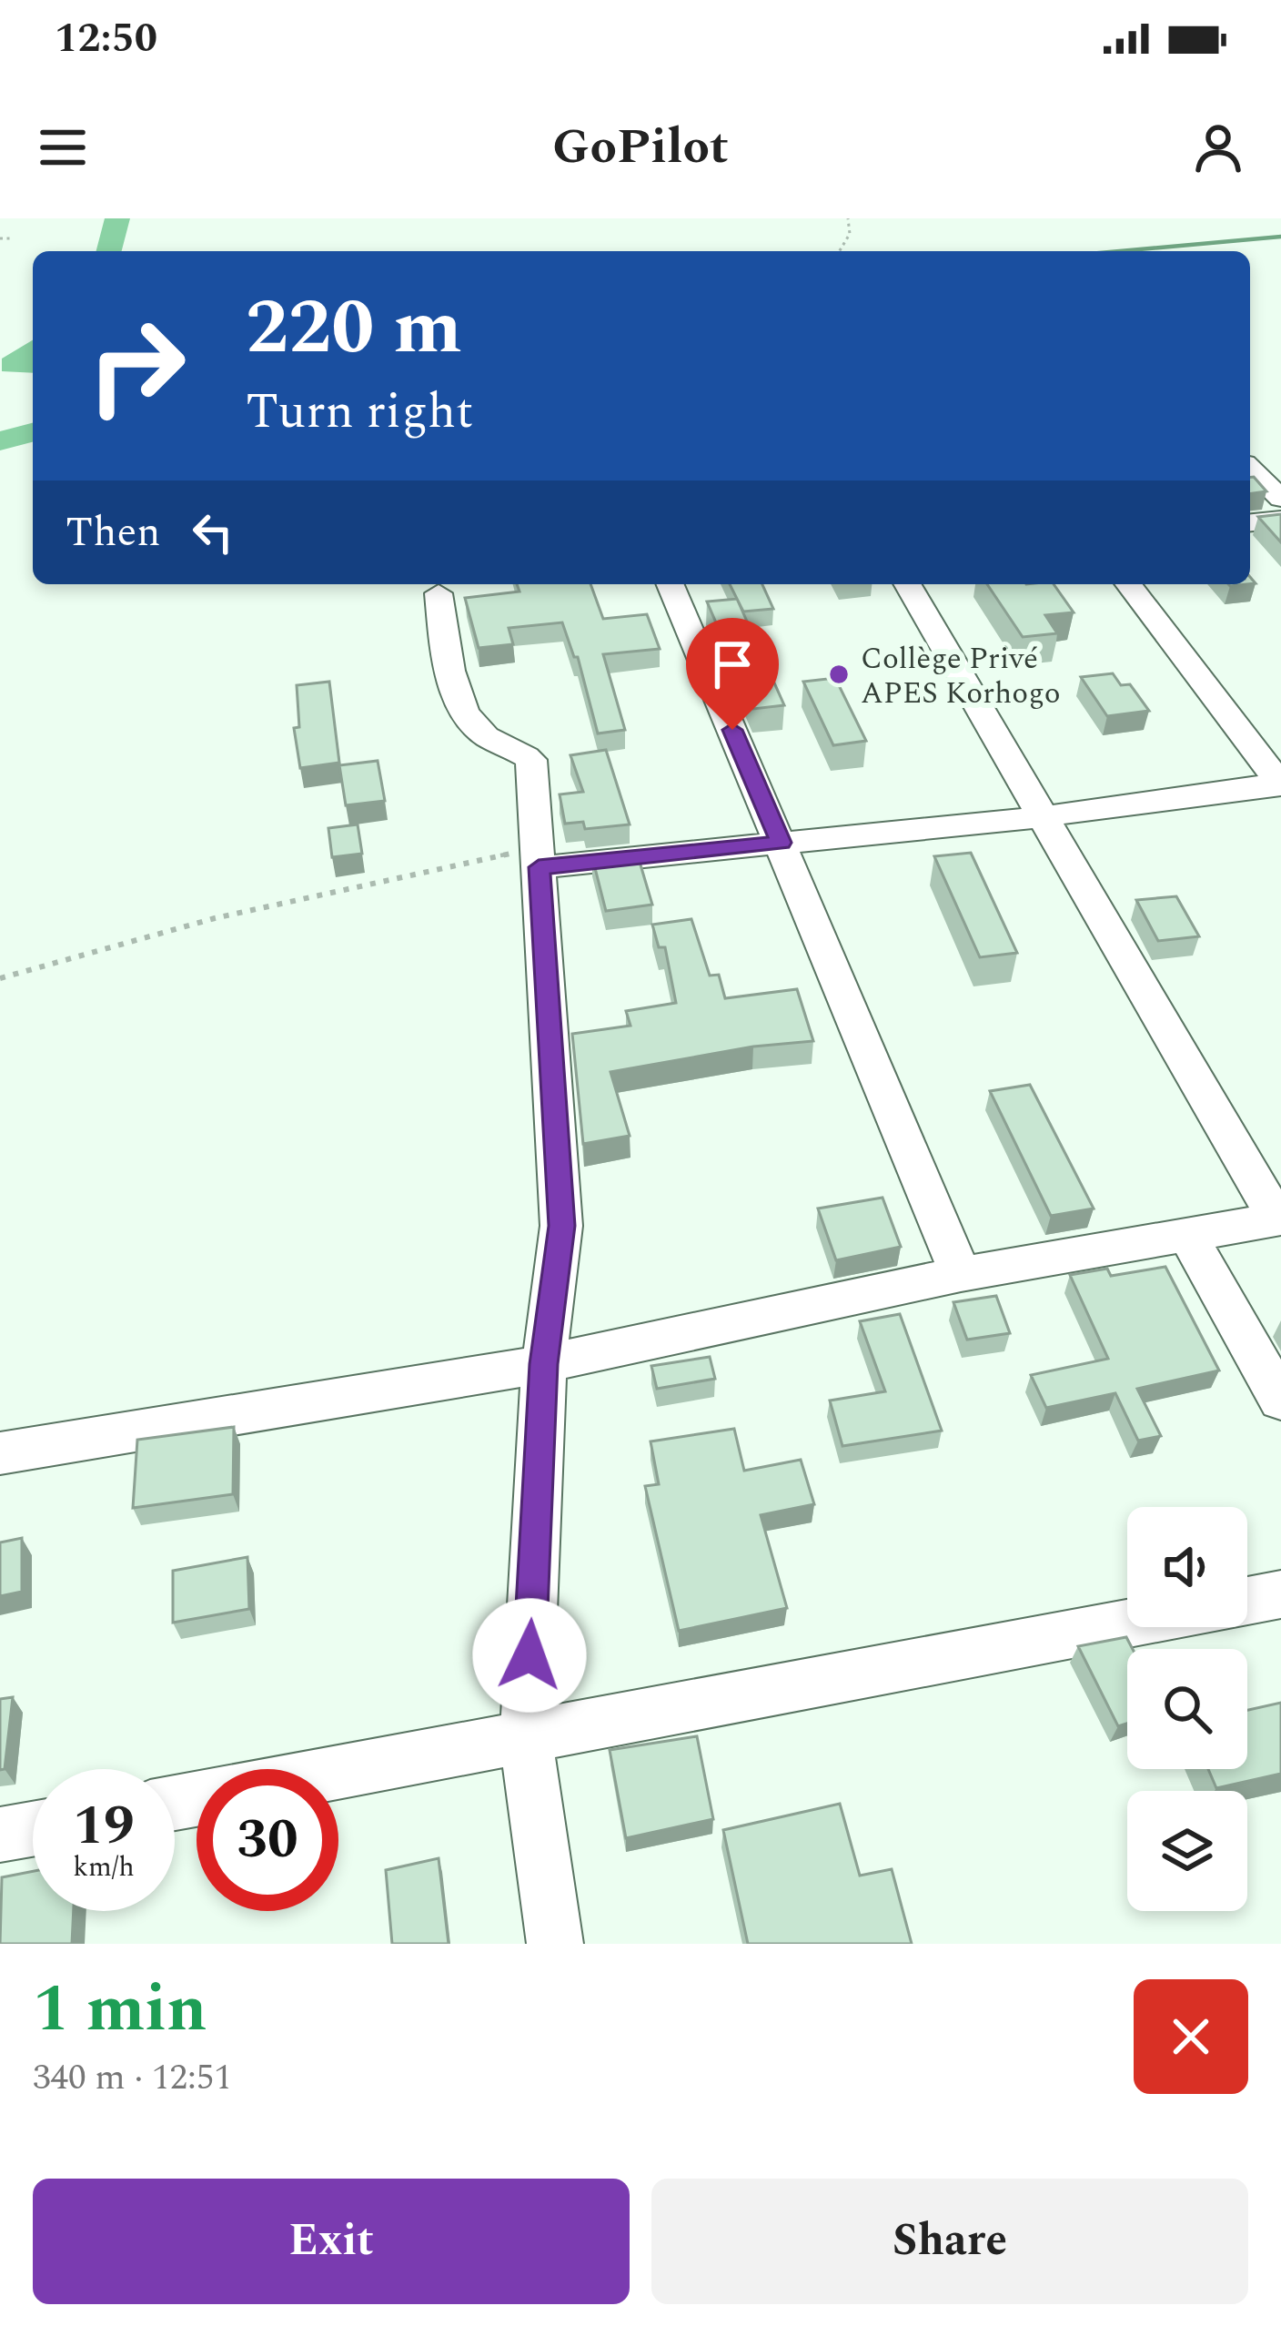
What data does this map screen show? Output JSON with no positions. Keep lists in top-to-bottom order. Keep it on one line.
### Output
{"places":["Collège Privé APES Korhogo"],"page":{"status":"12:50","header":"GoPilot","turn":["220 m","Turn right"],"then":"Then","speed":"19 km/h","limit":"30","heading":["1 min","340 m · 12:51"],"buttons":["Exit","Share"]}}
